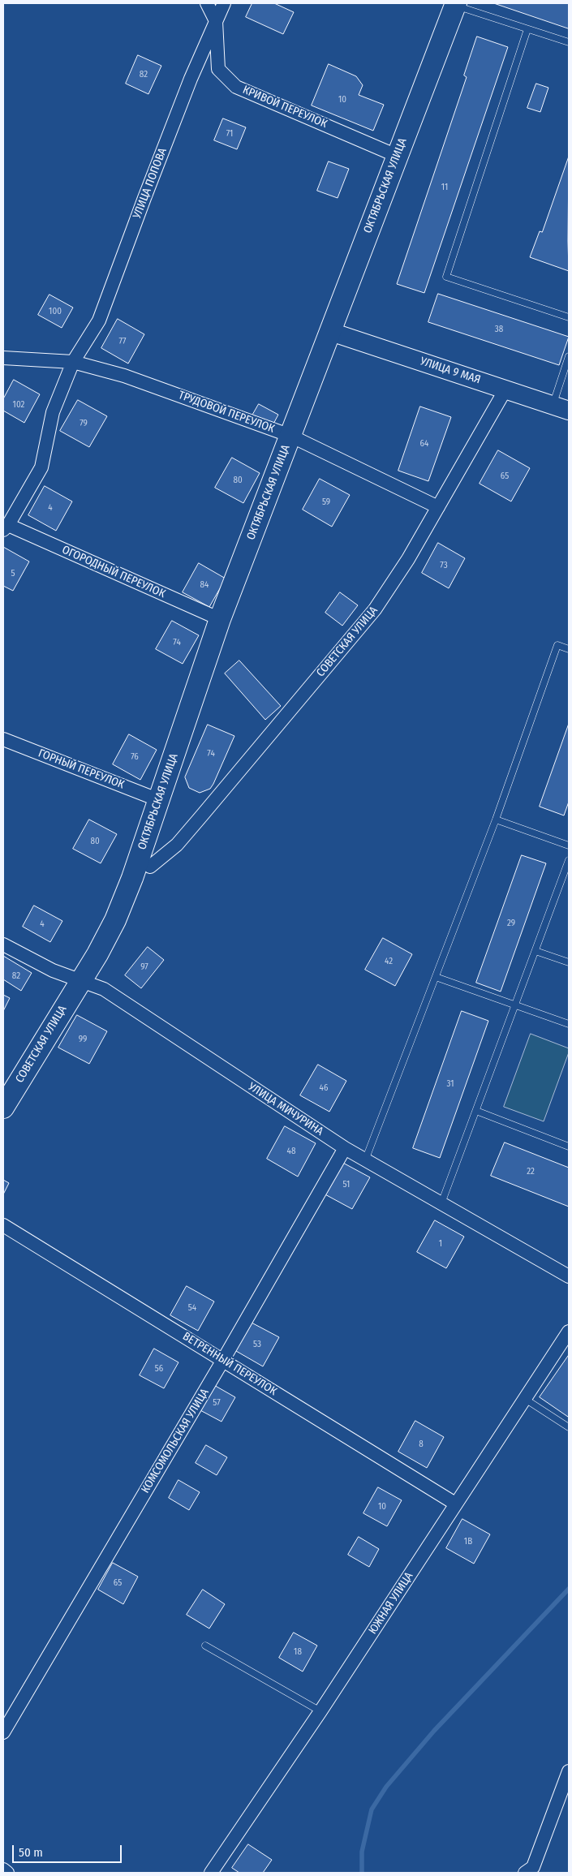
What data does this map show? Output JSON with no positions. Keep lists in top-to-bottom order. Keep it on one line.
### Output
{"streets":{"main road":["ОКТЯБРЬСКАЯ УЛИЦА","УЛИЦА 9 МАЯ","СОВЕТСКАЯ УЛИЦА"],"street":["КРИВОЙ ПЕРЕУЛОК","УЛИЦА ПОПОВА","ТРУДОВОЙ ПЕРЕУЛОК","ОГОРОДНЫЙ ПЕРЕУЛОК","ГОРНЫЙ ПЕРЕУЛОК","УЛИЦА МИЧУРИНА","ВЕТРЕННЫЙ ПЕРЕУЛОК","КОМСОМОЛЬСКАЯ УЛИЦА","ЮЖНАЯ УЛИЦА"]},"crossings":[["КРИВОЙ ПЕРЕУЛОК","УЛИЦА ПОПОВА"],["КРИВОЙ ПЕРЕУЛОК","ОКТЯБРЬСКАЯ УЛИЦА"],["УЛИЦА ПОПОВА","ТРУДОВОЙ ПЕРЕУЛОК"],["УЛИЦА ПОПОВА","ОГОРОДНЫЙ ПЕРЕУЛОК"],["ОКТЯБРЬСКАЯ УЛИЦА","УЛИЦА 9 МАЯ"],["ОКТЯБРЬСКАЯ УЛИЦА","ТРУДОВОЙ ПЕРЕУЛОК"],["ОКТЯБРЬСКАЯ УЛИЦА","ОГОРОДНЫЙ ПЕРЕУЛОК"],["ОКТЯБРЬСКАЯ УЛИЦА","СОВЕТСКАЯ УЛИЦА"],["ОКТЯБРЬСКАЯ УЛИЦА","ГОРНЫЙ ПЕРЕУЛОК"],["ОКТЯБРЬСКАЯ УЛИЦА","УЛИЦА МИЧУРИНА"],["УЛИЦА 9 МАЯ","СОВЕТСКАЯ УЛИЦА"],["ТРУДОВОЙ ПЕРЕУЛОК","СОВЕТСКАЯ УЛИЦА"],["СОВЕТСКАЯ УЛИЦА","УЛИЦА МИЧУРИНА"],["УЛИЦА МИЧУРИНА","КОМСОМОЛЬСКАЯ УЛИЦА"],["ВЕТРЕННЫЙ ПЕРЕУЛОК","КОМСОМОЛЬСКАЯ УЛИЦА"],["ВЕТРЕННЫЙ ПЕРЕУЛОК","ЮЖНАЯ УЛИЦА"]],"house_numbers":["82","10","71","11","100","38","77","102","79","64","65","80","59","4","73","5","84","74","74","76","80","29","4","42","97","82","99","31","46","48","22","51","1","54","53","56","57","8","10","1В","65","18"],"scale_bar":"50 m"}
